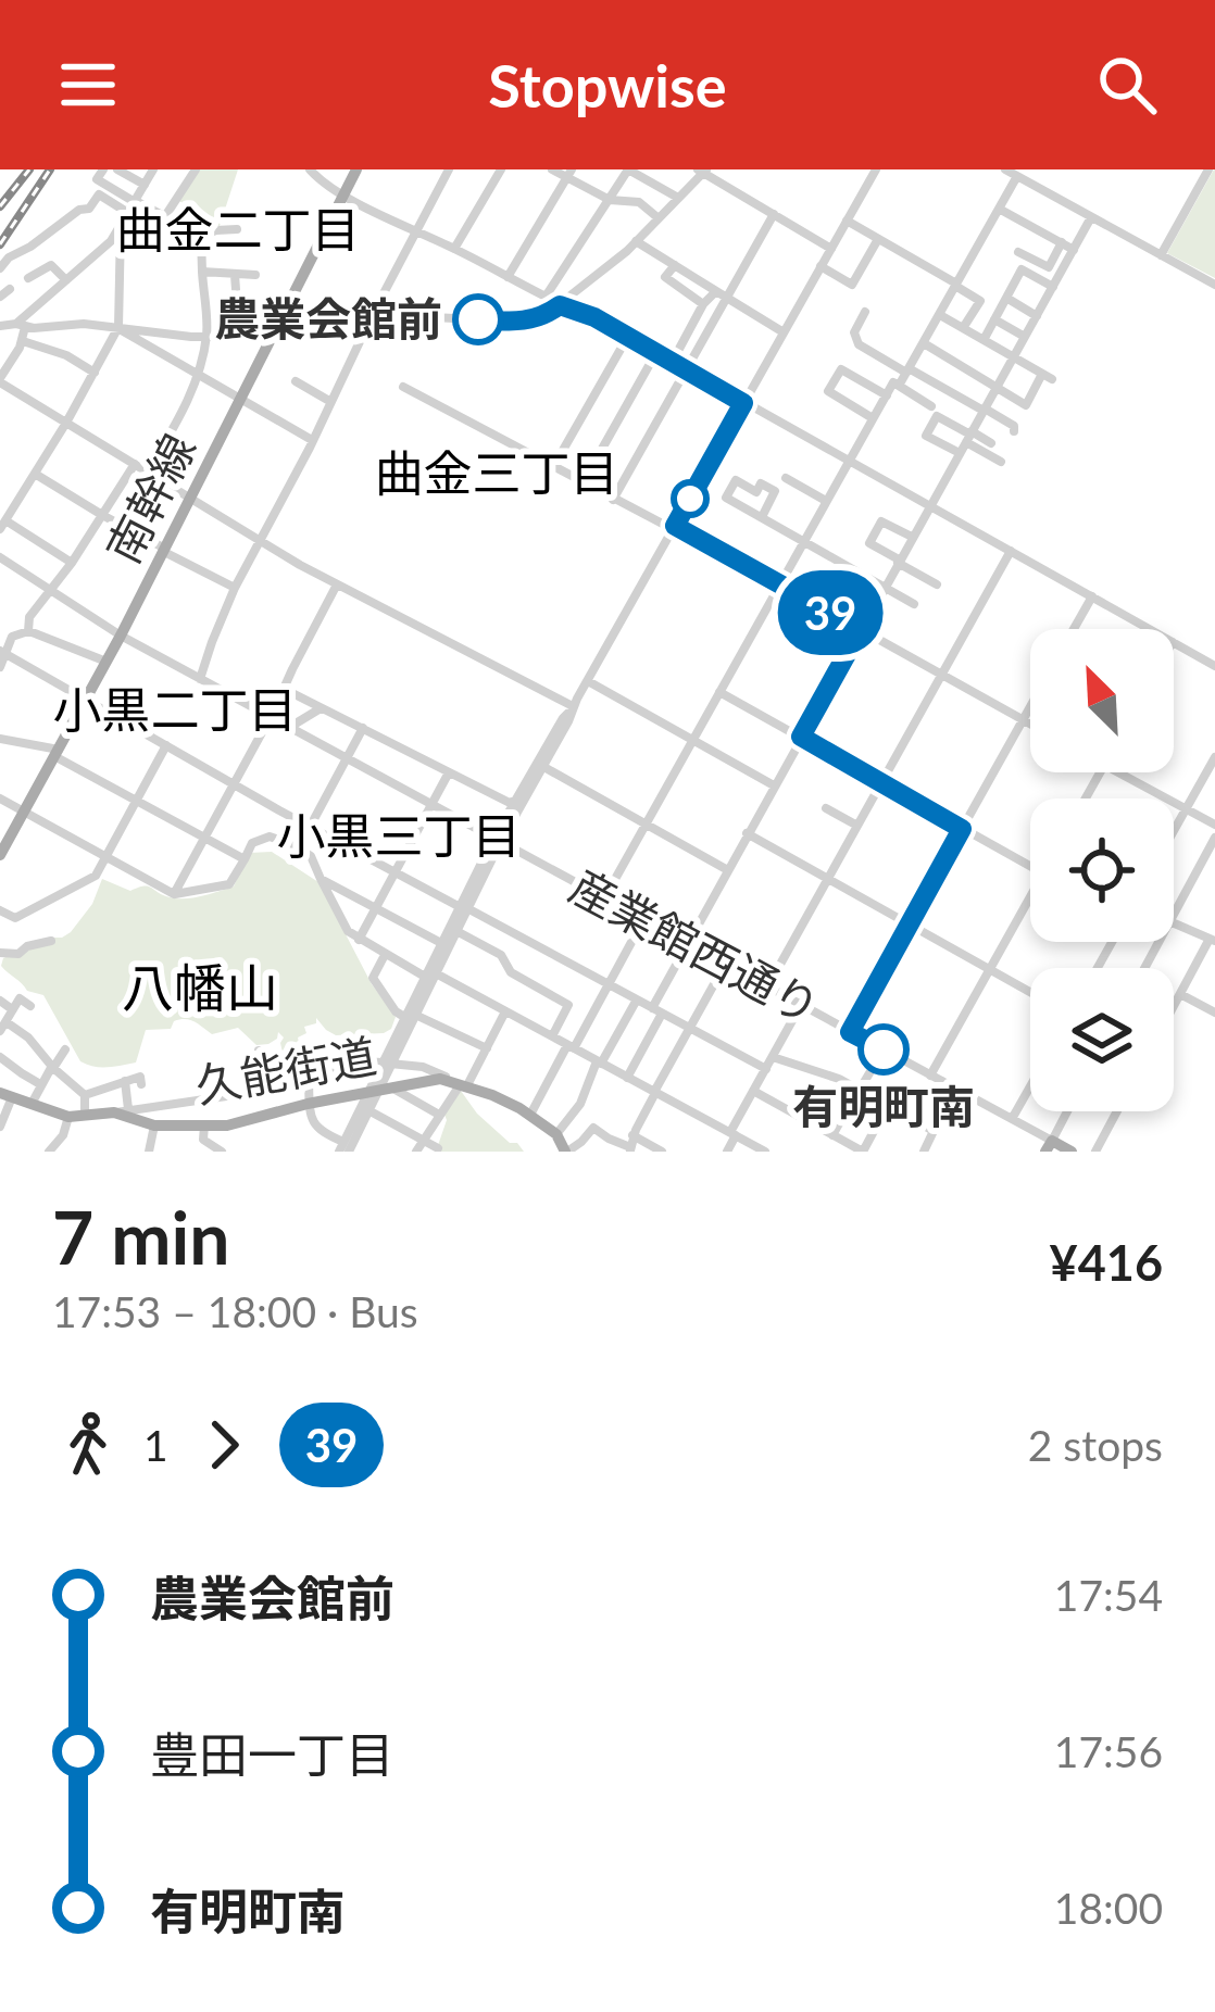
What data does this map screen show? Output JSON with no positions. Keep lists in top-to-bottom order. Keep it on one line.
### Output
{"streets":{"main road":["南幹線","久能街道"],"street":["産業館西通り"]},"crossings":[["南幹線","産業館西通り"]],"districts":["曲金二丁目","曲金三丁目","小黒二丁目","小黒三丁目","八幡山"],"places":["農業会館前","有明町南"],"lines":["bus line 39"],"north":"top left","page":{"header":"Stopwise","on_map":"39","heading":["7 min","17:53 – 18:00 · Bus","¥416"],"legs":["1","39","2 stops"],"list":[{"name":"農業会館前","value":"17:54"},{"name":"豊田一丁目","value":"17:56"},{"name":"有明町南","value":"18:00"}]}}
